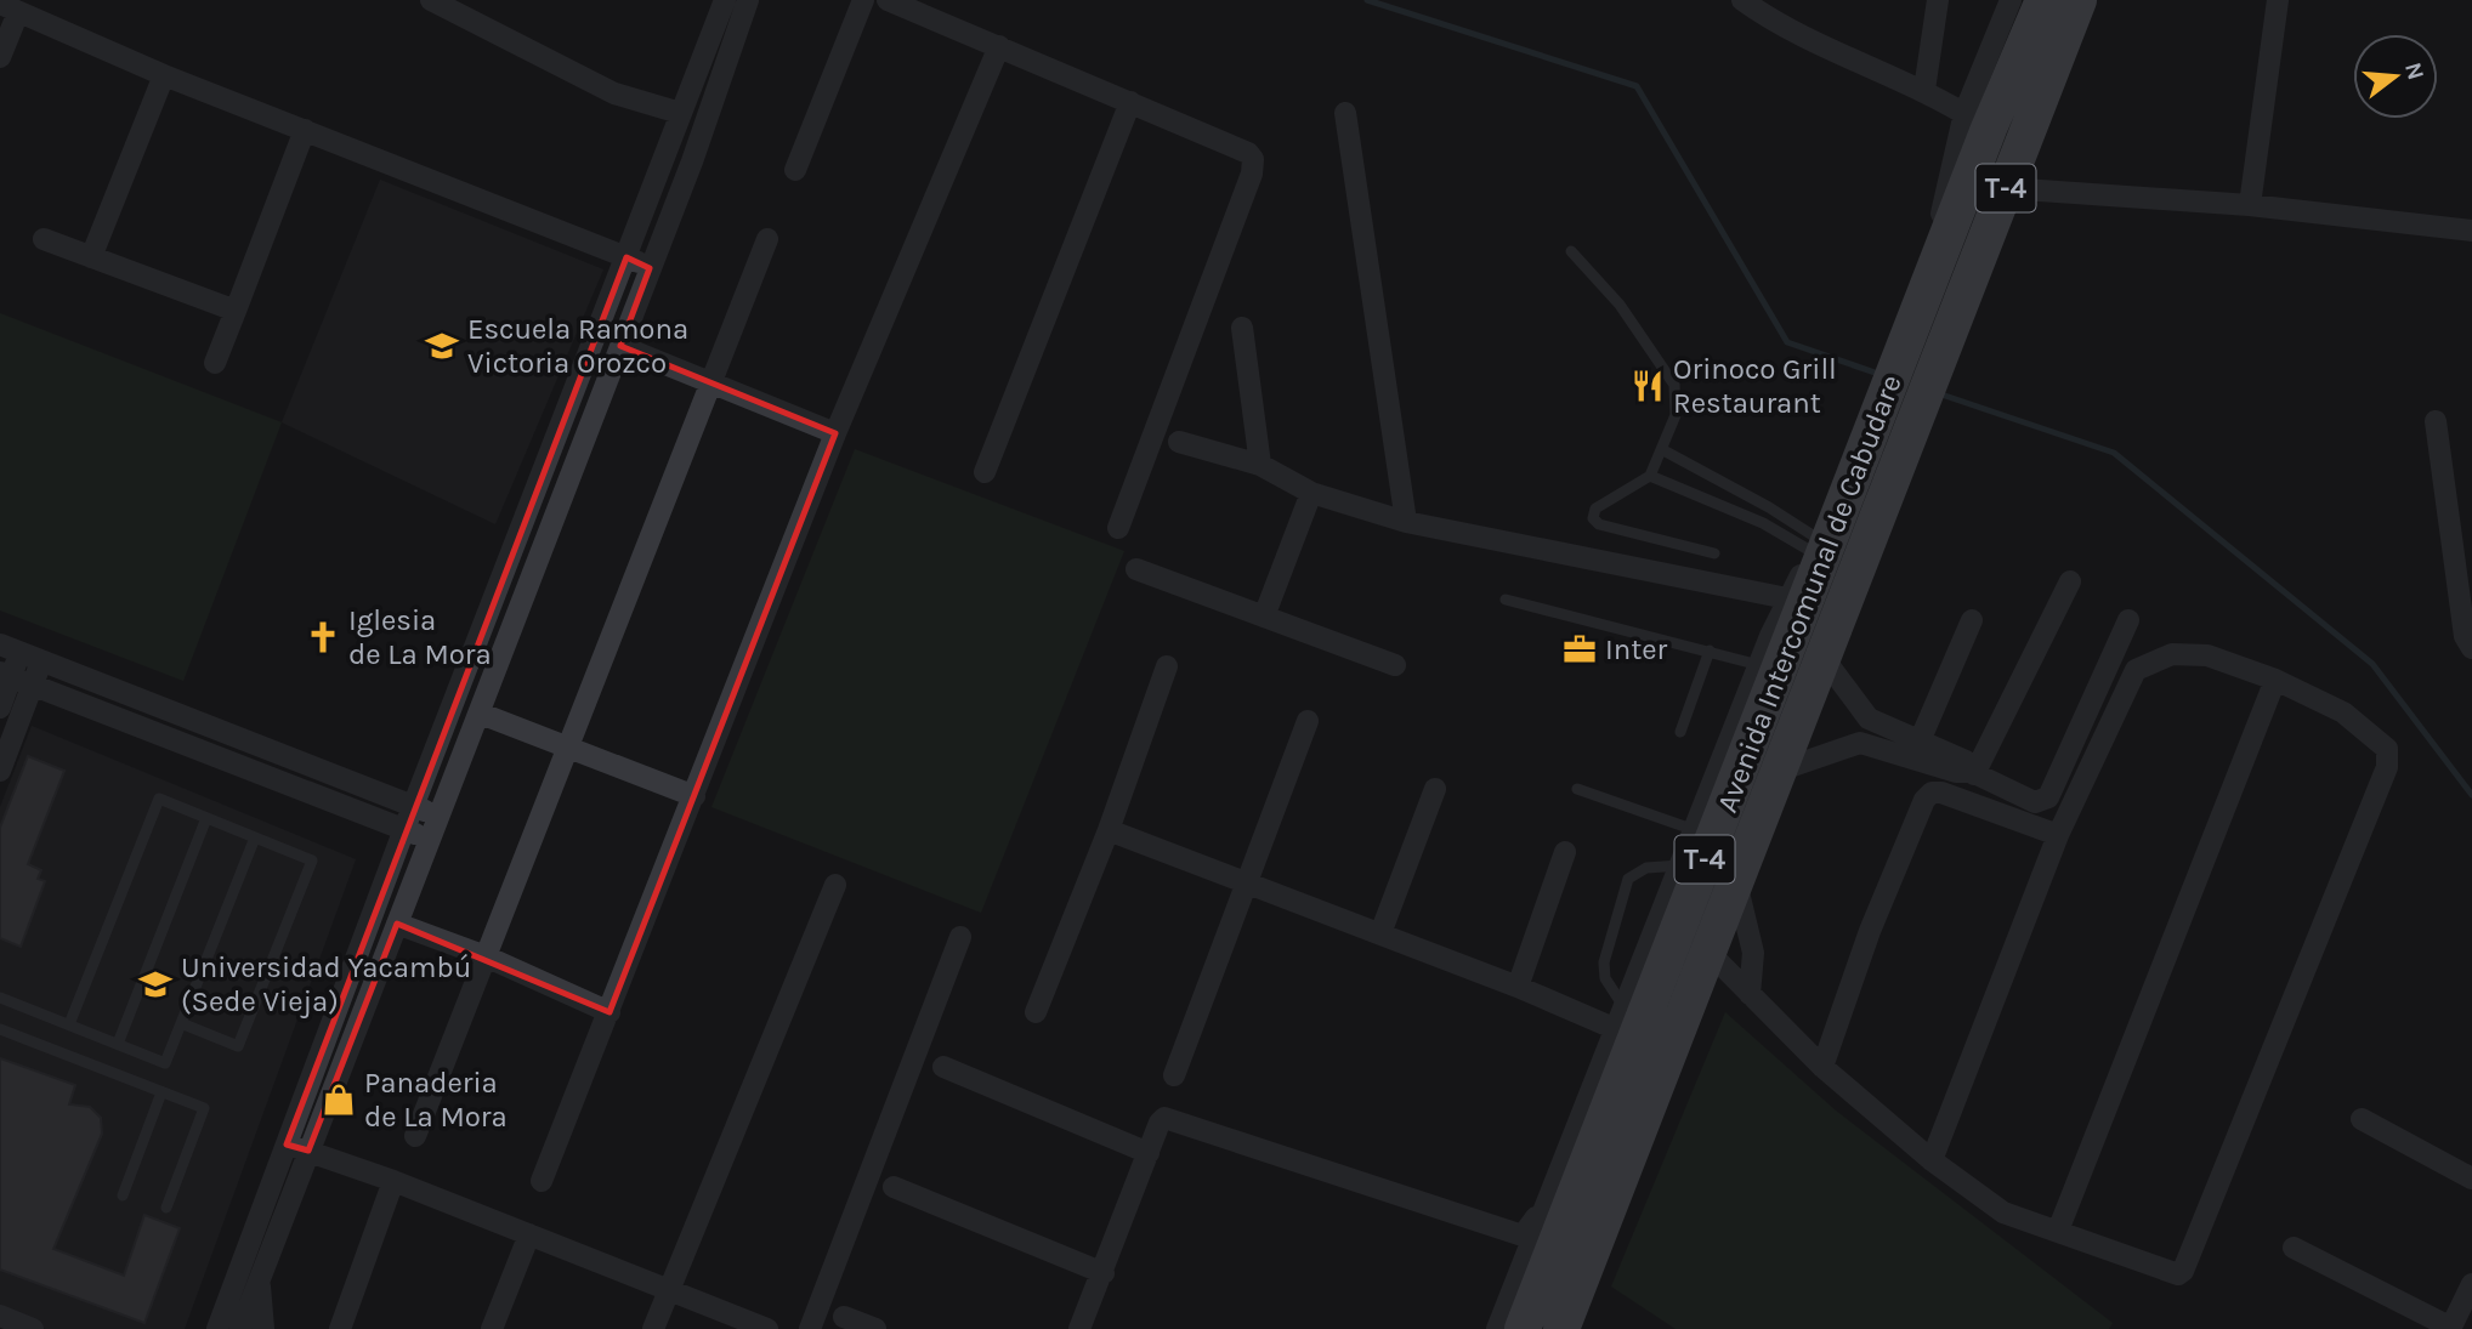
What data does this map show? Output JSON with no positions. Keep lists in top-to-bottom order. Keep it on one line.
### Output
{"streets":{"highway":["T-4","Avenida Intercomunal de Cabudare"]},"places":{"school or university":["Escuela Ramona Victoria Orozco","Universidad Yacambú (Sede Vieja)"],"restaurant":["Orinoco Grill Restaurant"],"church":["Iglesia de La Mora"],"office":["Inter"],"shop":["Panaderia de La Mora"]},"north":"right"}
